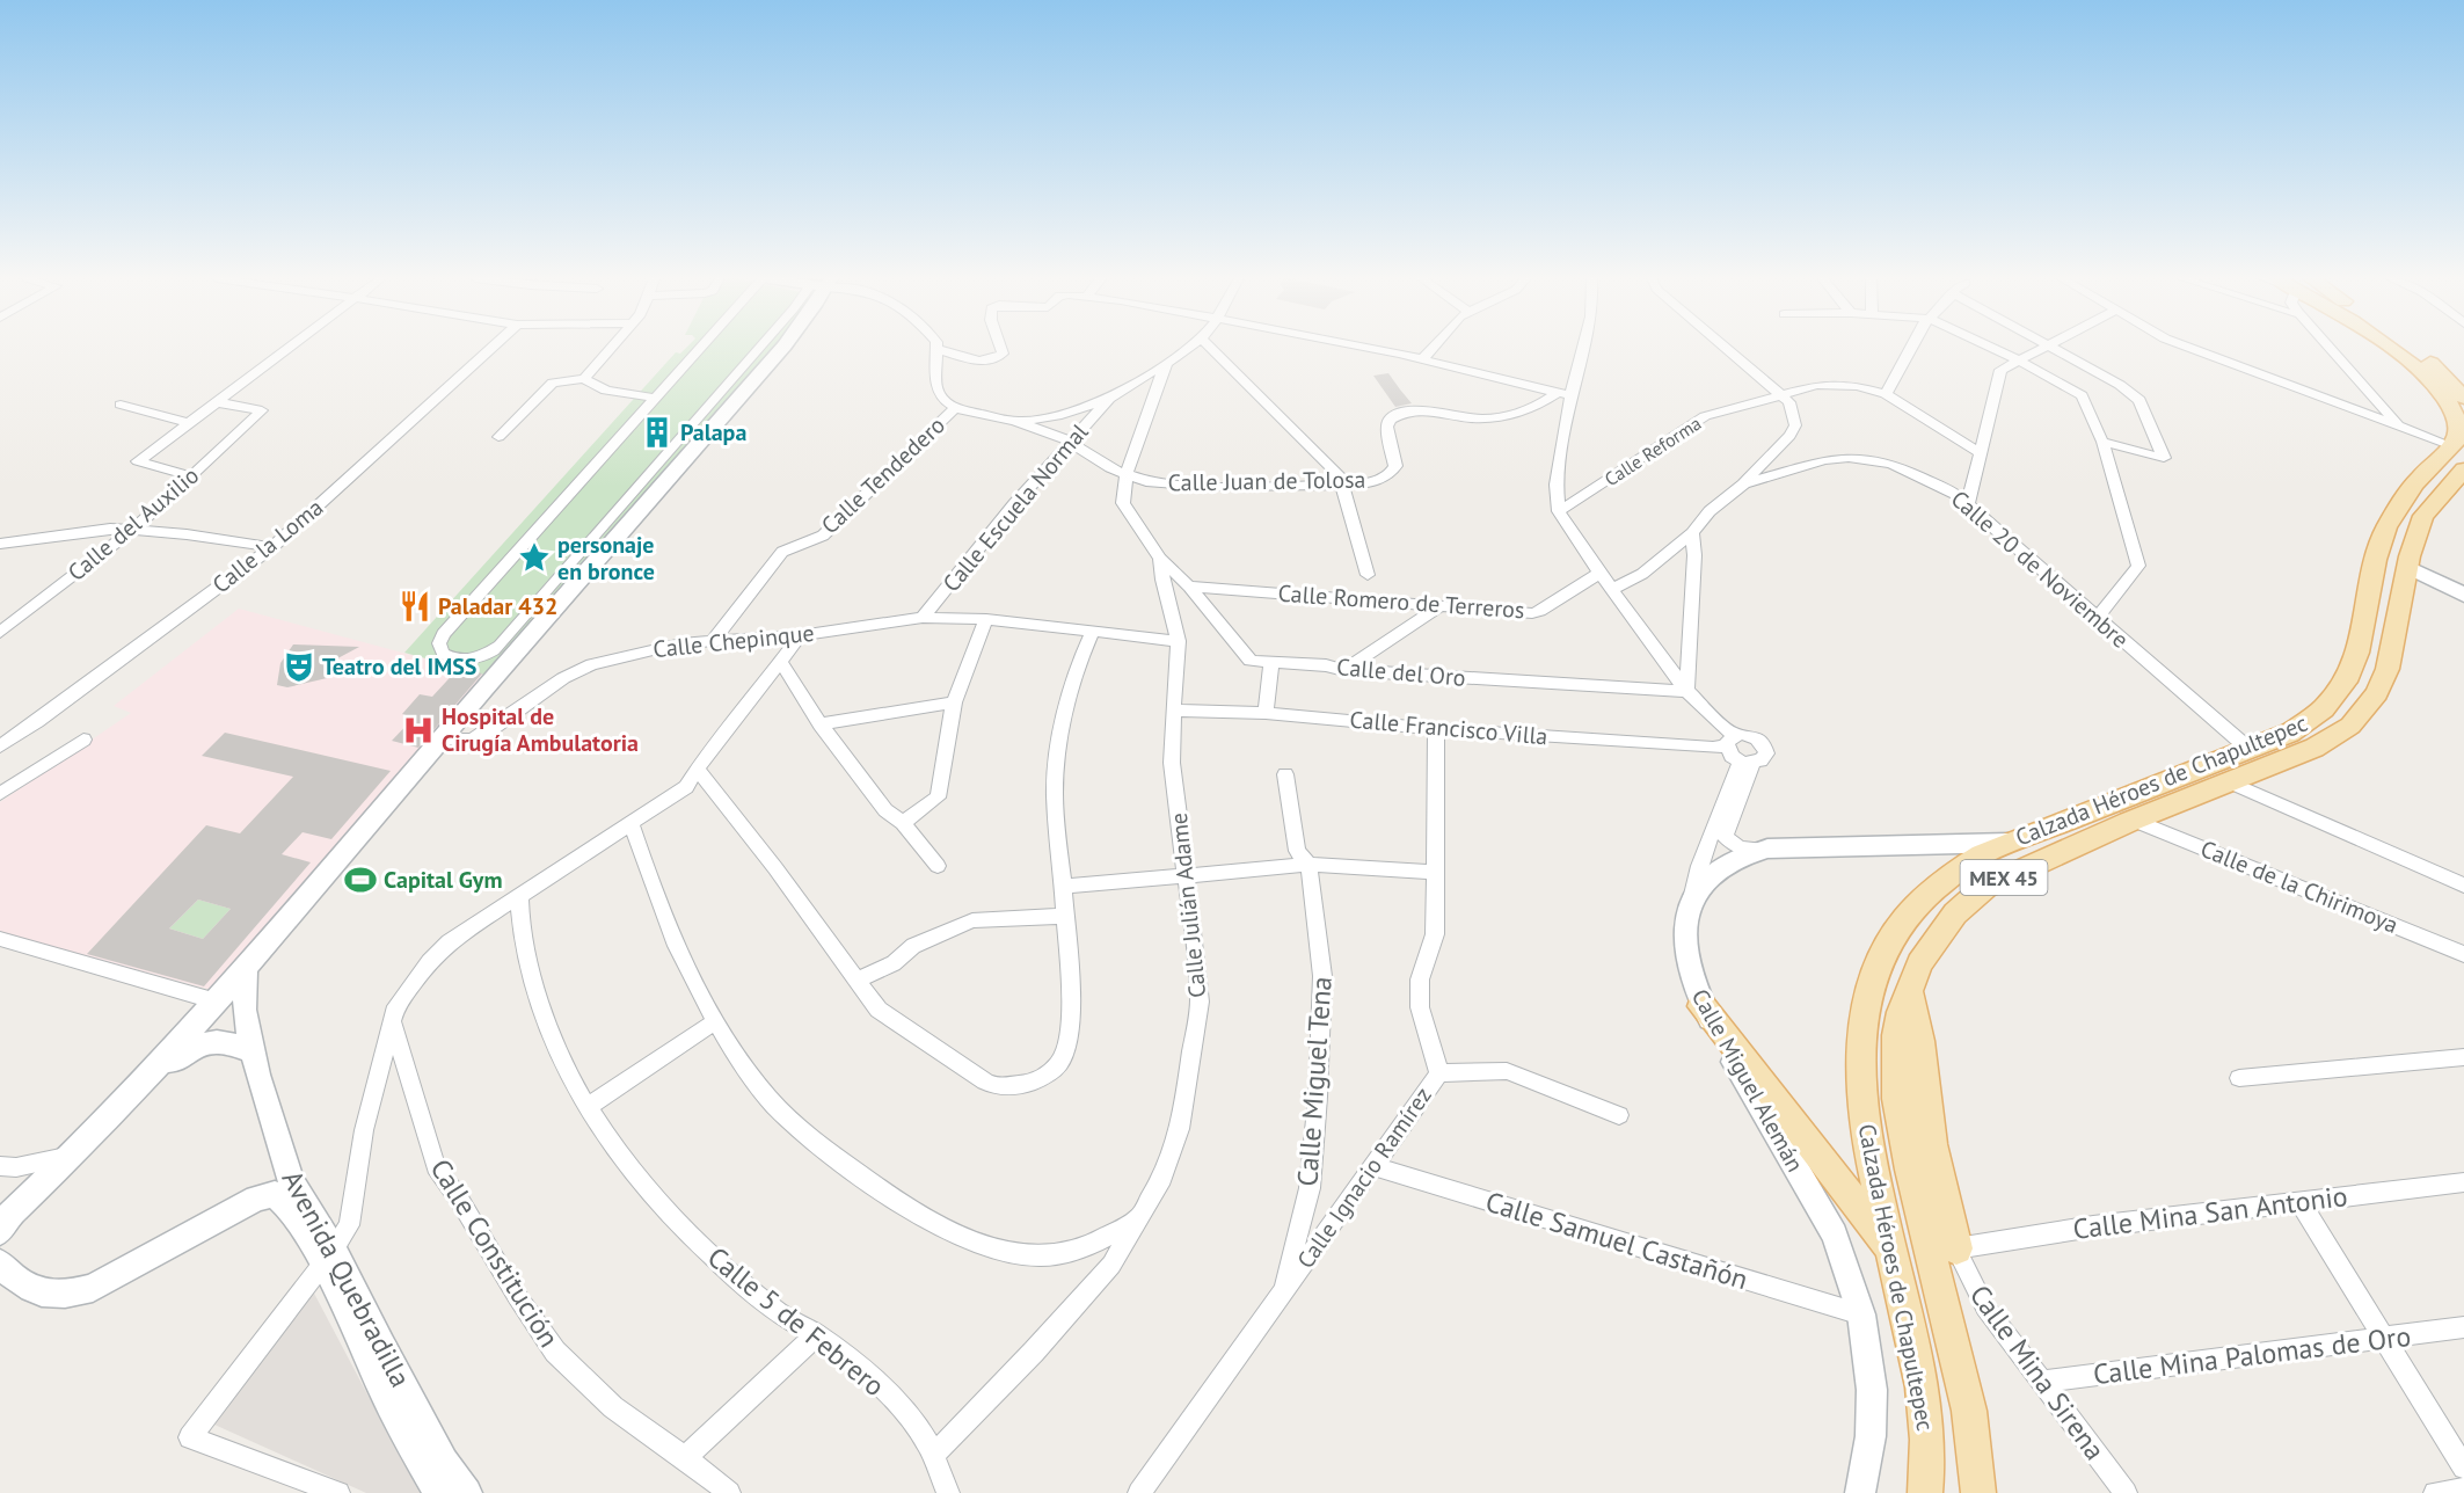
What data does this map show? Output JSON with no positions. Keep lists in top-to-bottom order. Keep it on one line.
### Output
{"streets":{"main road":["Calzada Héroes de Chapultepec","MEX 45"],"street":["Calle Reforma","Calle Tendedero","Calle Juan de Tolosa","Calle Escuela Normal","Calle del Auxilio","Calle la Loma","Calle 20 de Noviembre","Calle Romero de Terreros","Calle Chepinque","Calle del Oro","Calle Francisco Villa","Calle de la Chirimoya","Calle Julián Adame","Calle Miguel Alemán","Calle Miguel Tena","Calle Ignacio Ramírez","Calle Mina San Antonio","Calle Samuel Castañón","Calle Constitución","Avenida Quebradilla","Calle 5 de Febrero","Calle Mina Palomas de Oro","Calle Mina Sirena"]},"crossings":[["Calle Tendedero","Calle Chepinque"],["Calle Juan de Tolosa","Calle Escuela Normal"],["Calle Escuela Normal","Calle Chepinque"],["Calle 20 de Noviembre","Calzada Héroes de Chapultepec"],["Calle Romero de Terreros","Calle del Oro"],["Calle del Oro","Calle Julián Adame"],["Calle Francisco Villa","Calle Julián Adame"],["Calle Francisco Villa","Calle Miguel Alemán"],["Calle Francisco Villa","Calle Ignacio Ramírez"],["Calzada Héroes de Chapultepec","Calle de la Chirimoya"],["Calle Julián Adame","Calle 5 de Febrero"],["Calle Miguel Alemán","Calle Samuel Castañón"],["Calle Miguel Tena","Calle Ignacio Ramírez"],["Calle Ignacio Ramírez","Calle Samuel Castañón"],["Calle Mina San Antonio","Calle Mina Sirena"],["Calle Mina Palomas de Oro","Calle Mina Sirena"]],"places":{"building":["Palapa"],"place":["personaje en bronce"],"restaurant":["Paladar 432"],"theatre":["Teatro del IMSS"],"hospital":["Hospital de Cirugía Ambulatoria"],"sports":["Capital Gym"]}}
